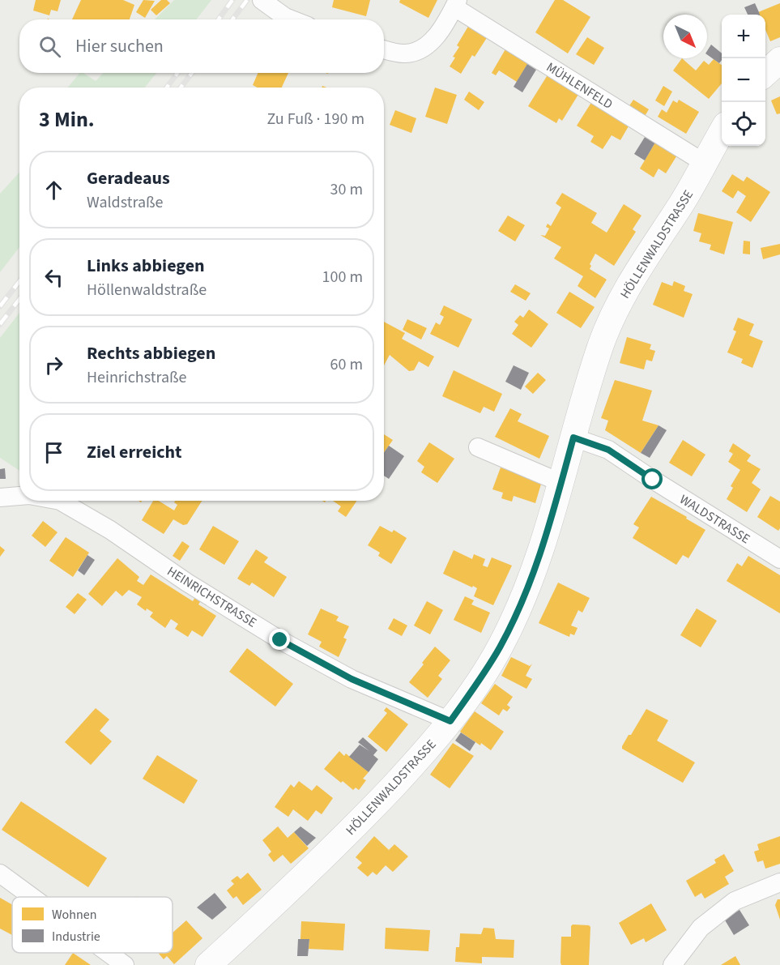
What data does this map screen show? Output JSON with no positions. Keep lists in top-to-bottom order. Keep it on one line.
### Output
{"streets":{"street":["MÜHLENFELD","HÖLLENWALDSTRASSE","WALDSTRASSE","HEINRICHSTRASSE"]},"crossings":[["MÜHLENFELD","HÖLLENWALDSTRASSE"],["HÖLLENWALDSTRASSE","WALDSTRASSE"],["HÖLLENWALDSTRASSE","HEINRICHSTRASSE"]],"legend":["Wohnen","Industrie"],"north":"bottom right","page":{"map_buttons":["+","−"],"search":"Hier suchen","heading":["3 Min.","Zu Fuß · 190 m"],"list":[["Geradeaus","Waldstraße","30 m"],["Links abbiegen","Höllenwaldstraße","100 m"],["Rechts abbiegen","Heinrichstraße","60 m"],"Ziel erreicht"]}}
